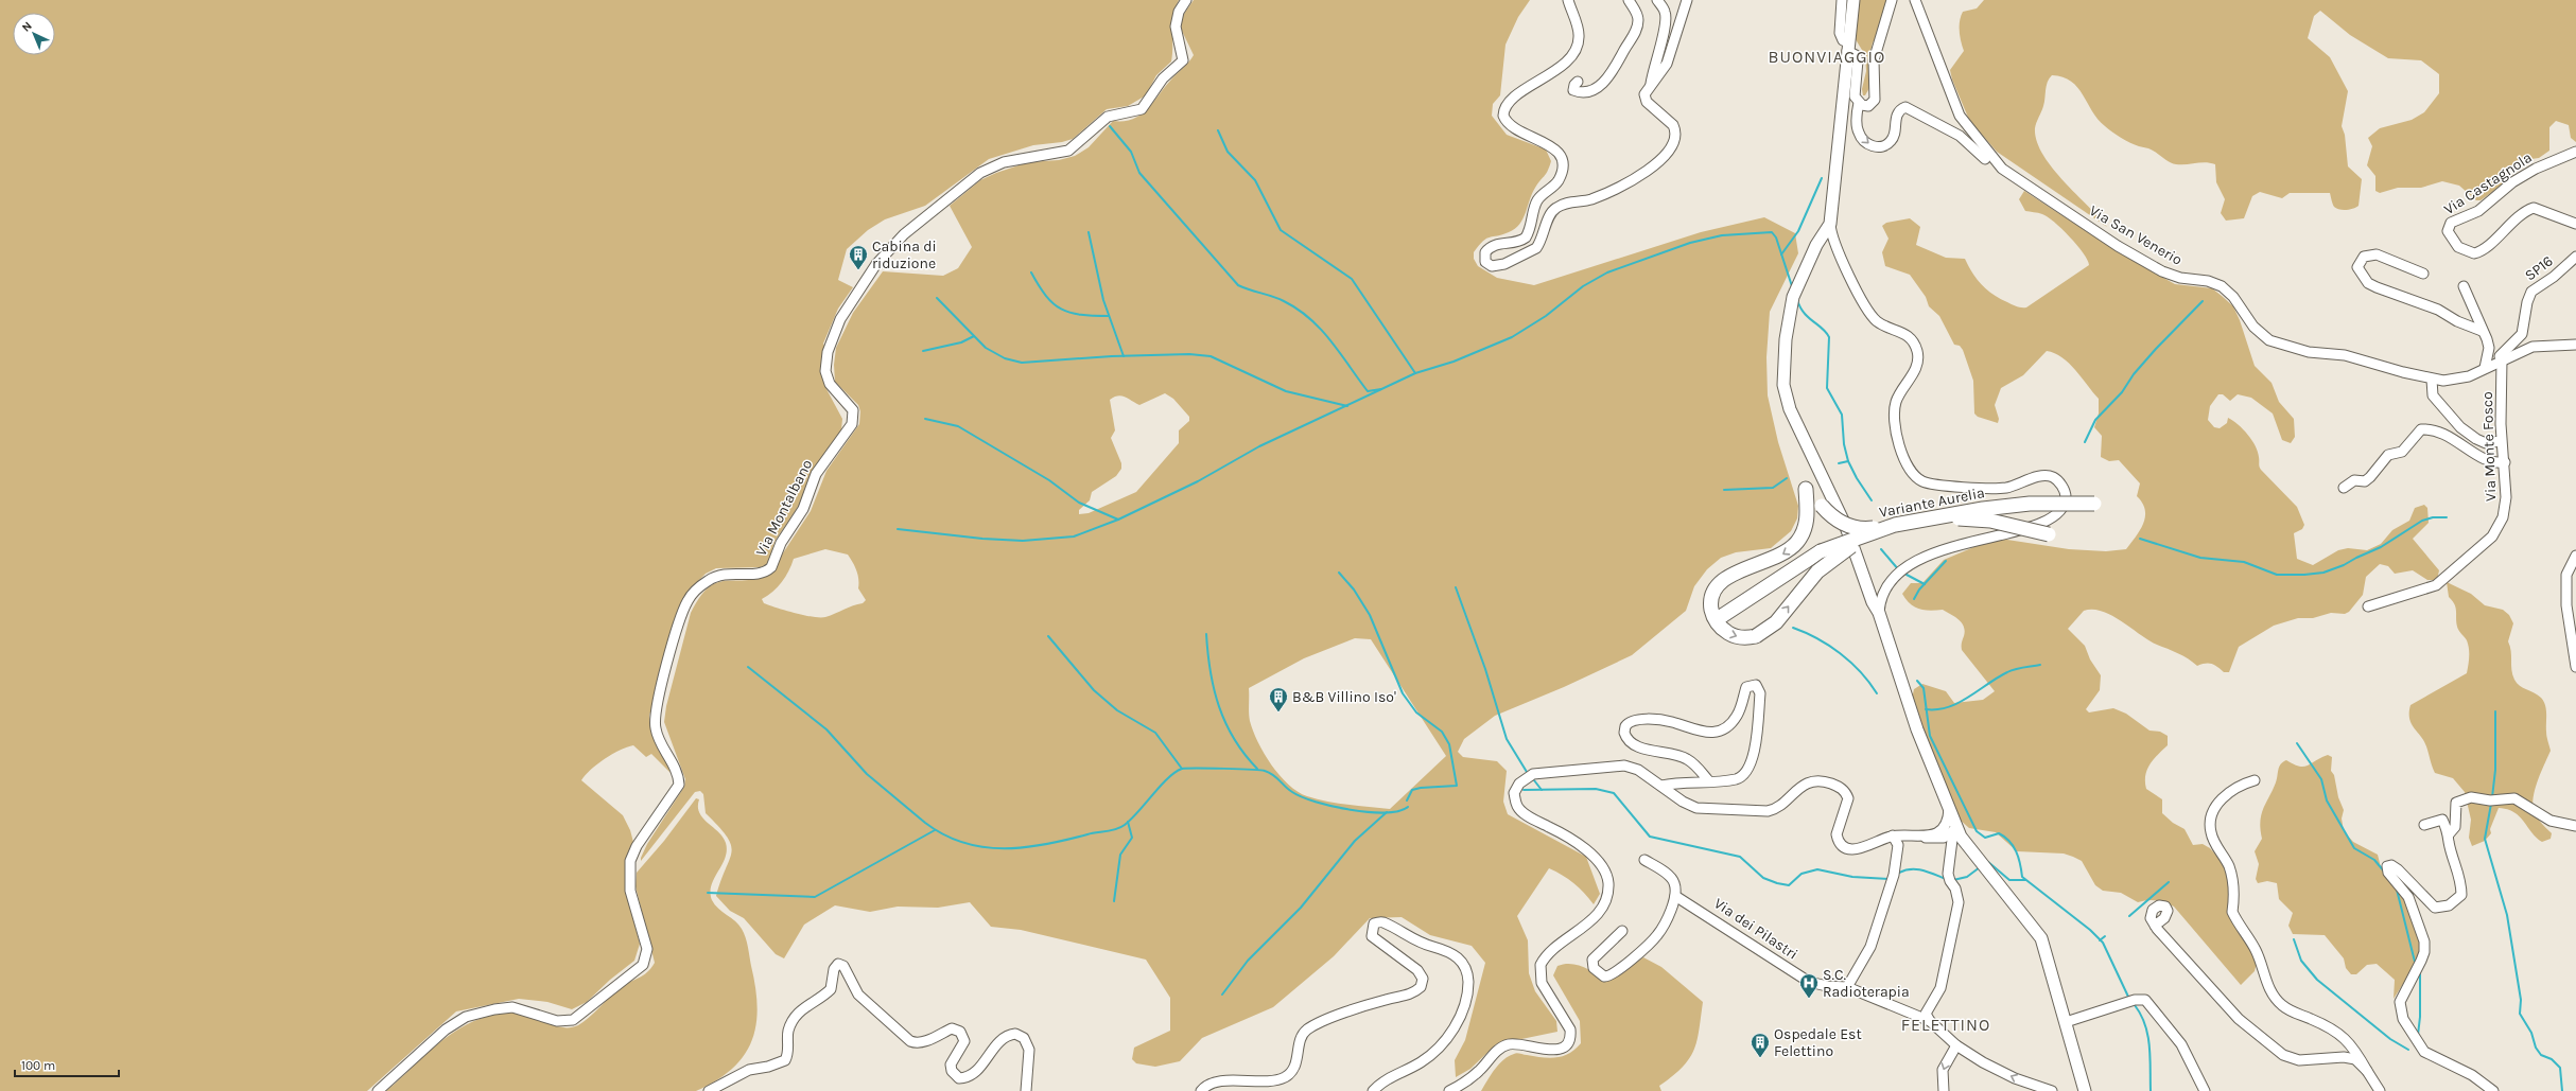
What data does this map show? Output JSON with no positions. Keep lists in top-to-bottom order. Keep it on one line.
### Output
{"streets":{"highway":["Variante Aurelia"],"street":["Via Castagnola","Via San Venerio","SP16","Via Monte Fosco","Via Montalbano","Via dei Pilastri"]},"crossings":[["Via San Venerio","SP16"],["Via San Venerio","Via Monte Fosco"]],"districts":["BUONVIAGGIO","FELETTINO"],"places":{"building":["Cabina di riduzione","B&B Villino Iso'","Ospedale Est Felettino"],"hospital":["S.C. Radioterapia"]},"scale_bar":"100 m","north":"top left"}
